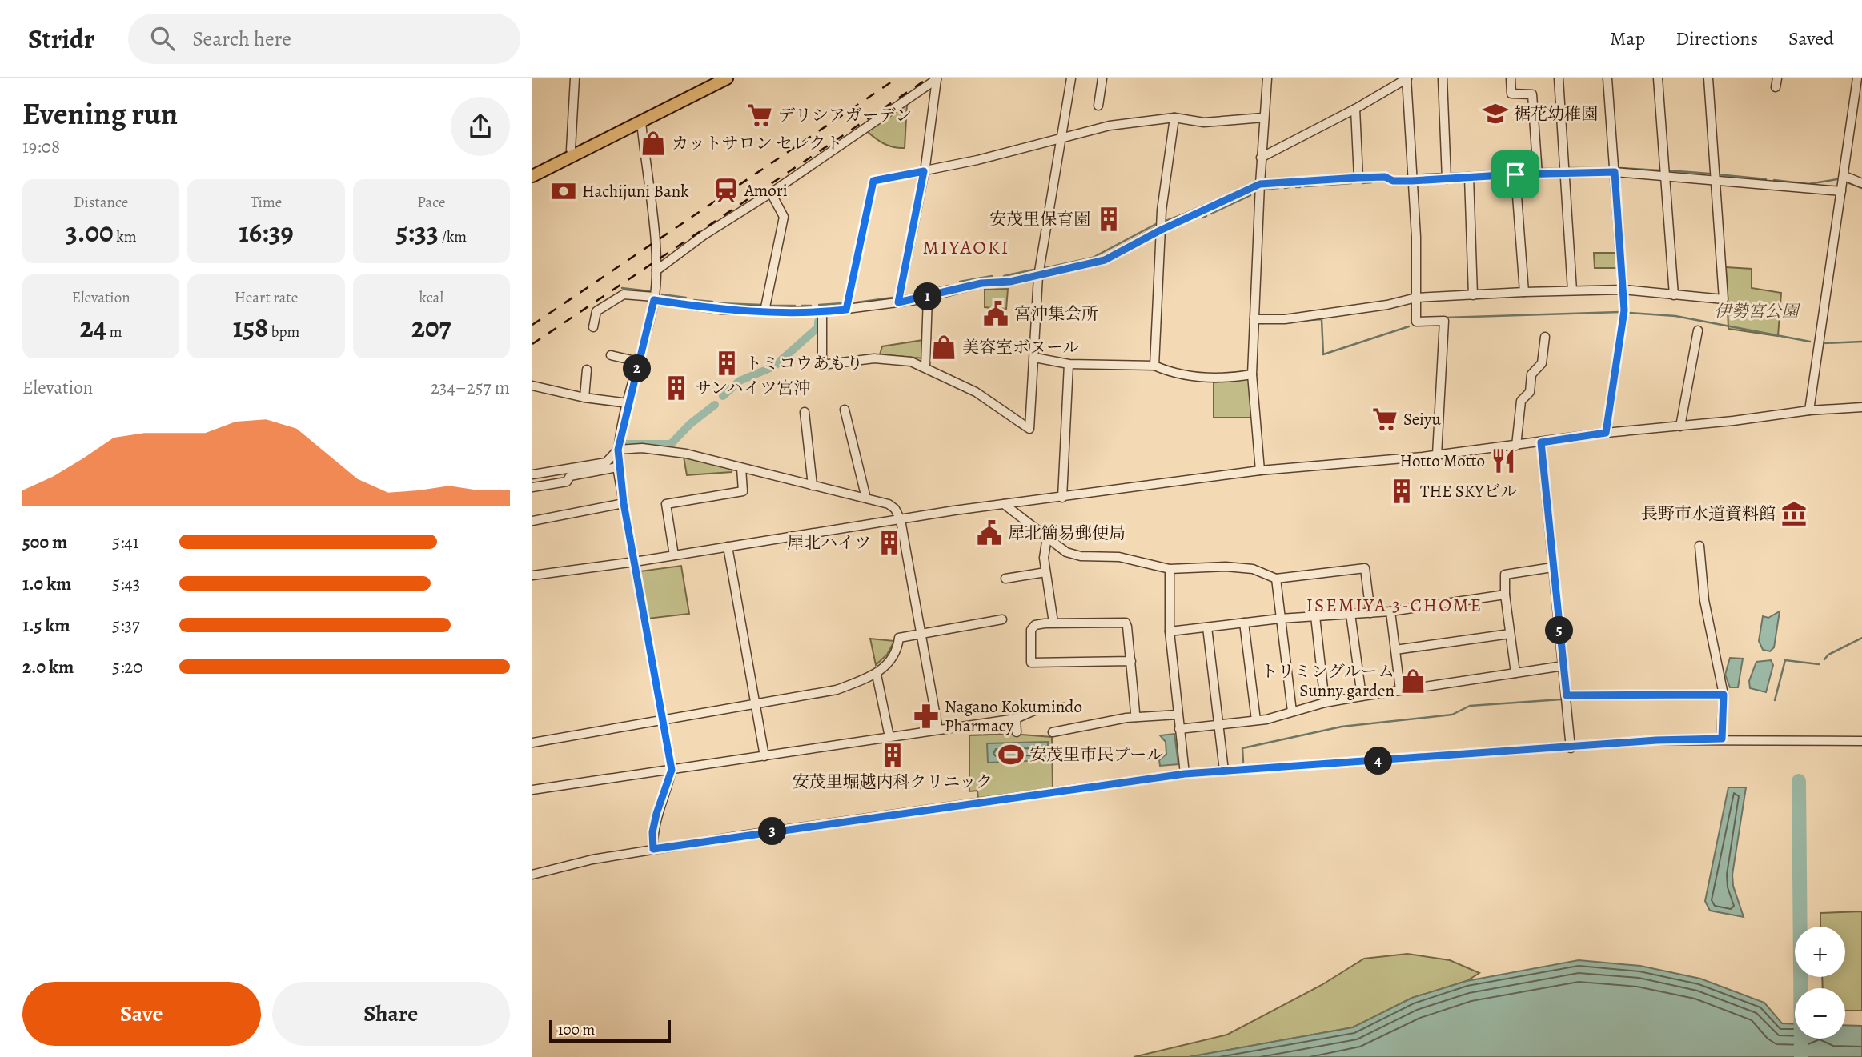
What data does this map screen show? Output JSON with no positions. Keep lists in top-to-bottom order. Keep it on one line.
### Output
{"districts":["MIYAOKI","ISEMIYA 3-CHOME"],"parks":["伊勢宮公園"],"places":{"school or university":["裾花幼稚園"],"supermarket":["デリシアガーデン","Seiyu"],"shop":["カットサロン セレクト","美容室ボヌール","トリミングルーム Sunny garden"],"station":["Amori"],"bank":["Hachijuni Bank"],"building":["安茂里保育園","トミコウあもり","サンハイツ宮沖","THE SKYビル","犀北ハイツ","安茂里堀越内科クリニック"],"public building":["宮沖集会所","犀北簡易郵便局"],"restaurant":["Hotto Motto"],"museum":["長野市水道資料館"],"pharmacy":["Nagano Kokumindo Pharmacy"],"sports":["安茂里市民プール"]},"scale_bar":"100 m","page":{"header":"Stridr","search":"Search here","nav":["Map","Directions","Saved"],"heading":["Evening run","19:08"],"stats":[["Distance","3.00 km"],["Time","16:39"],["Pace","5:33 /km"],["Elevation","24 m"],["Heart rate","158 bpm"],["kcal","207"]],"pins":["1","2","5","4","3"],"chart":["Elevation","234–257 m"],"list":[{"name":"500 m","note":"5:41"},{"name":"1.0 km","note":"5:43"},{"name":"1.5 km","note":"5:37"},{"name":"2.0 km","note":"5:20"}],"map_buttons":["+","−"],"buttons":["Save","Share"],"scale":"100 m"}}
